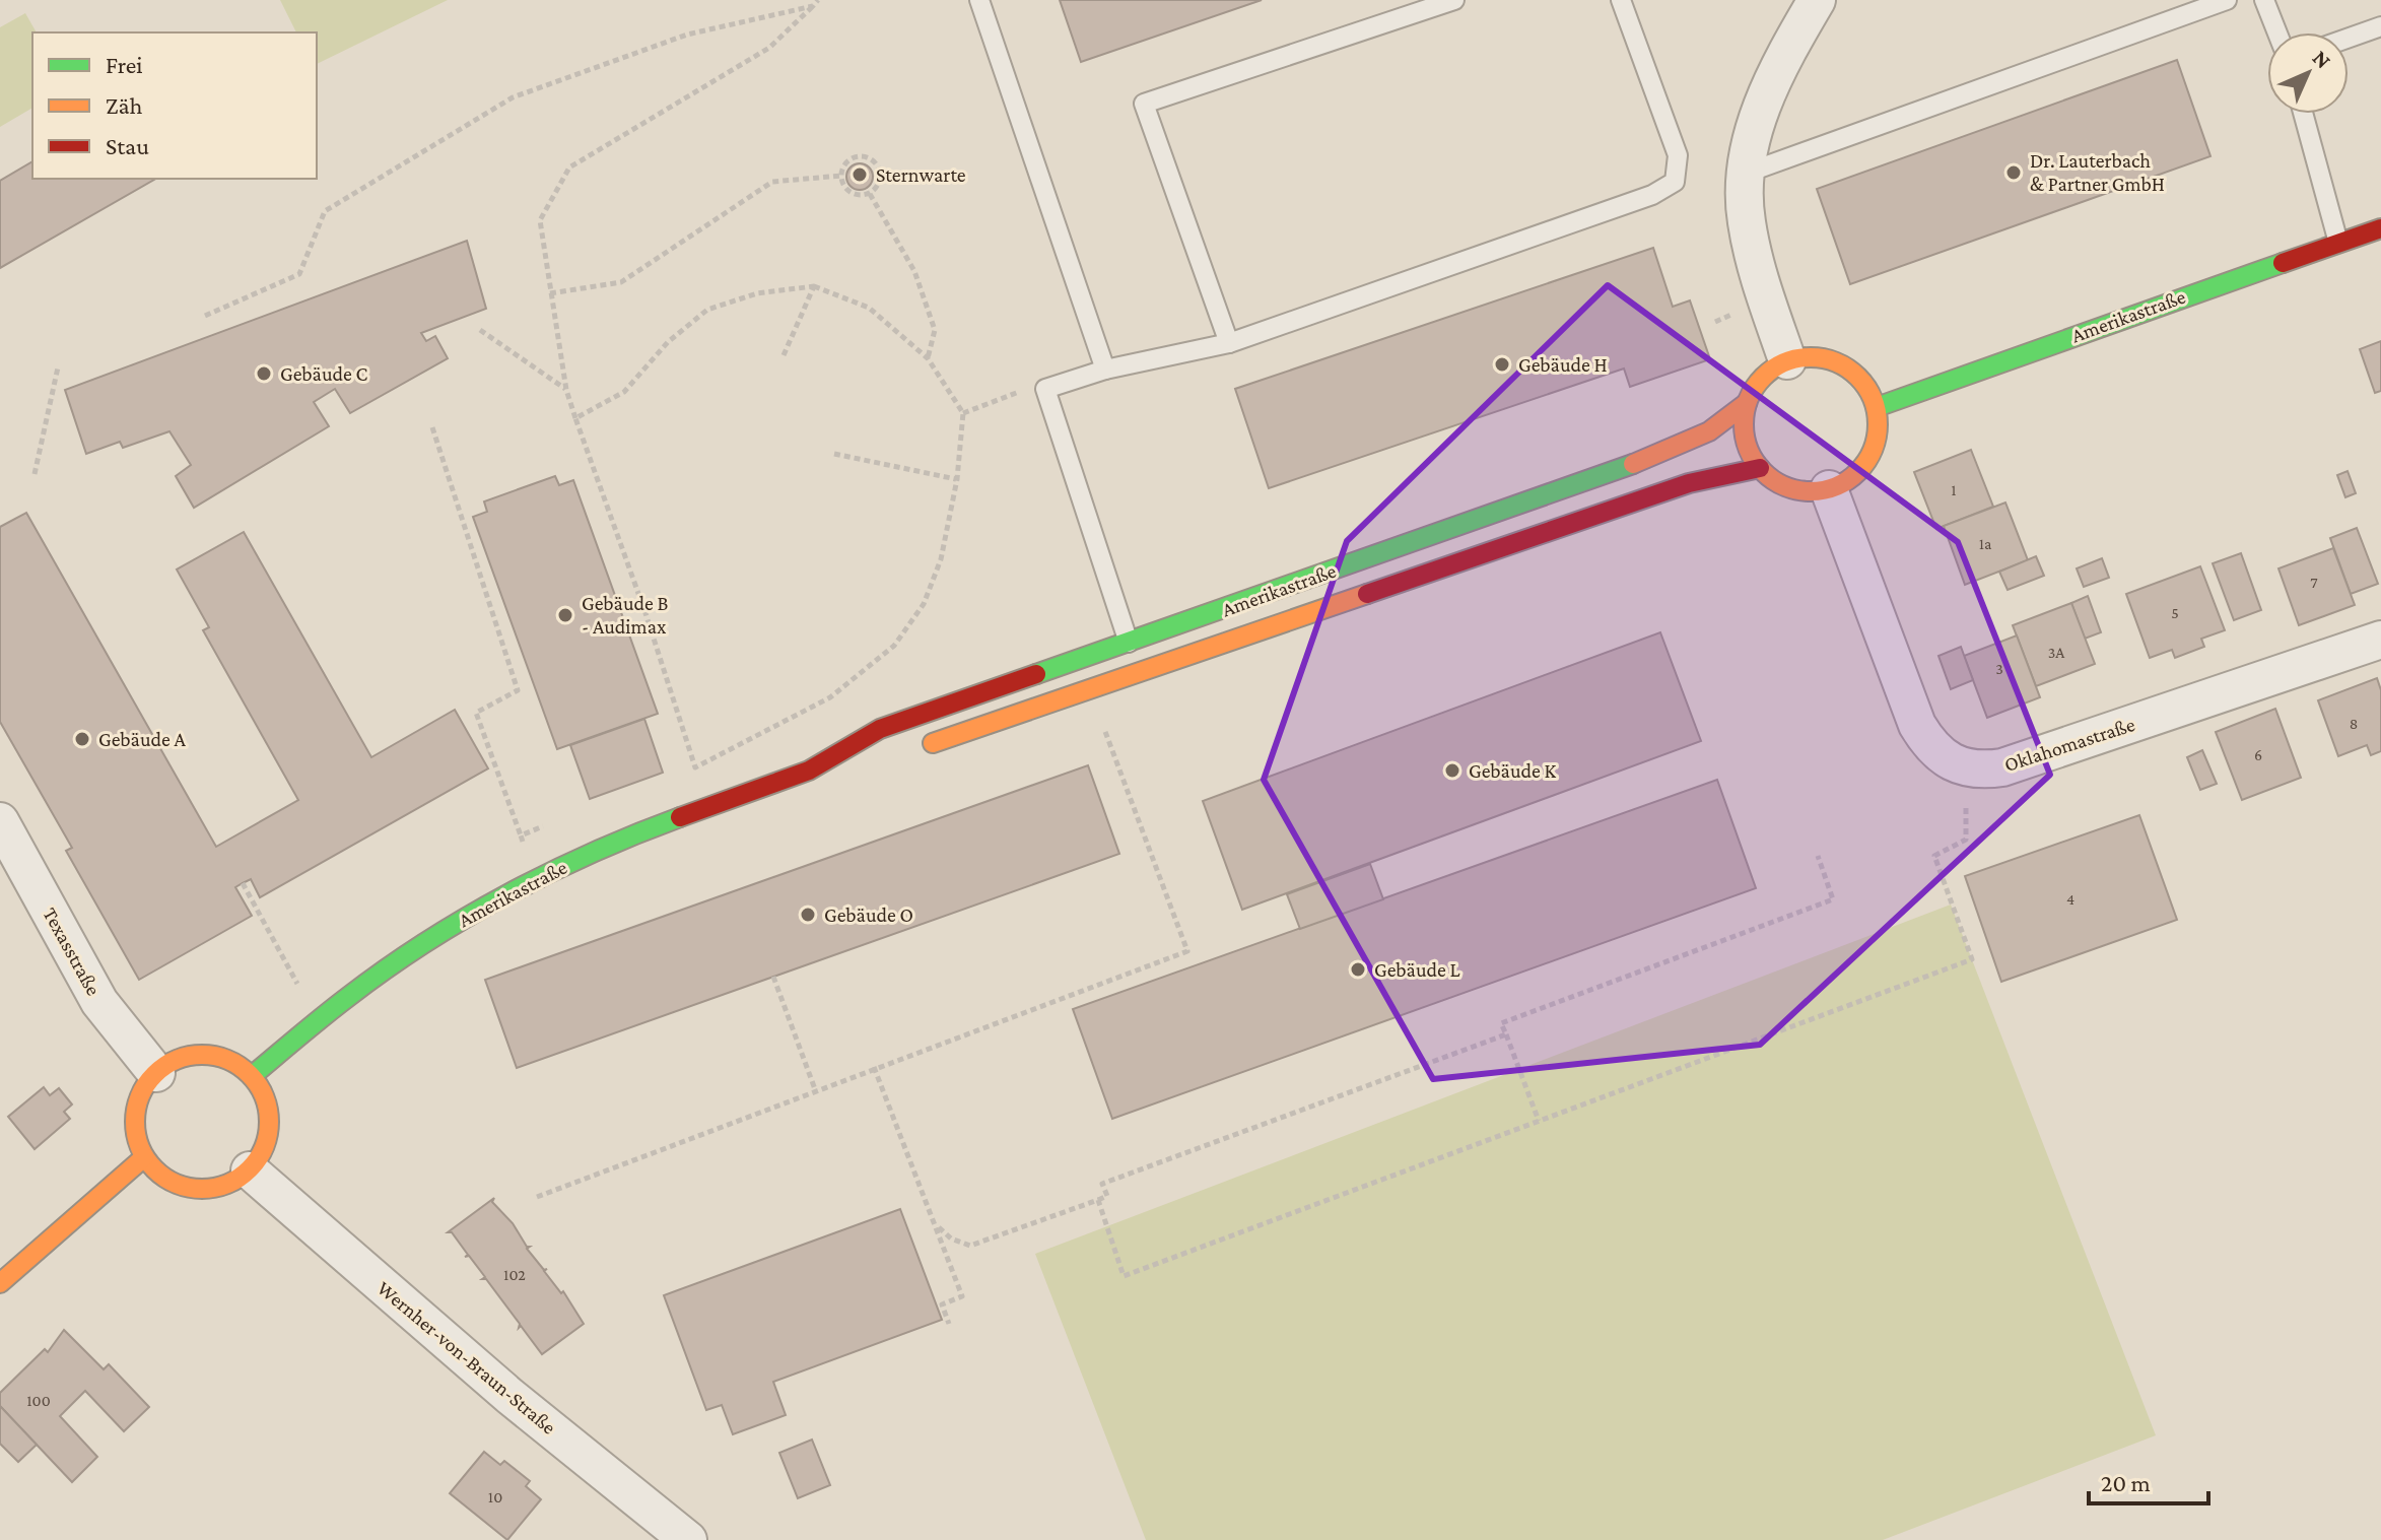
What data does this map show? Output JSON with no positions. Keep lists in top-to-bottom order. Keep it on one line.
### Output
{"streets":{"street":["Amerikastraße","Oklahomastraße","Texasstraße","Wernher-von-Braun-Straße"]},"crossings":[["Amerikastraße","Texasstraße"],["Amerikastraße","Wernher-von-Braun-Straße"],["Texasstraße","Wernher-von-Braun-Straße"]],"places":["Dr. Lauterbach & Partner GmbH","Sternwarte","Gebäude H","Gebäude C","Gebäude B - Audimax","Gebäude A","Gebäude K","Gebäude O","Gebäude L"],"house_numbers":["1","1a","7","5","3A","3","8","6","4","102","100","10"],"legend":["Frei","Zäh","Stau"],"scale_bar":"20 m","north":"top right"}
